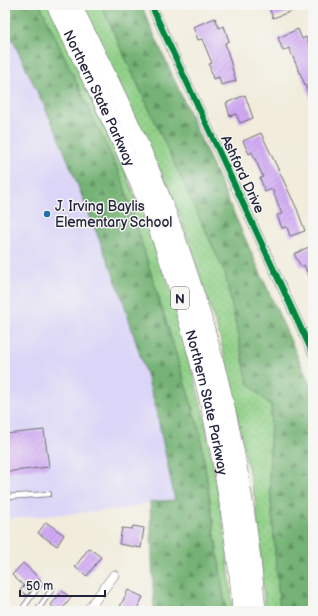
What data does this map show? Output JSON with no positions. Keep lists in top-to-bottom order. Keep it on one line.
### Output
{"streets":{"highway":["Northern State Parkway","N"],"street":["Ashford Drive"]},"places":["J. Irving Baylis Elementary School"],"scale_bar":"50 m"}
